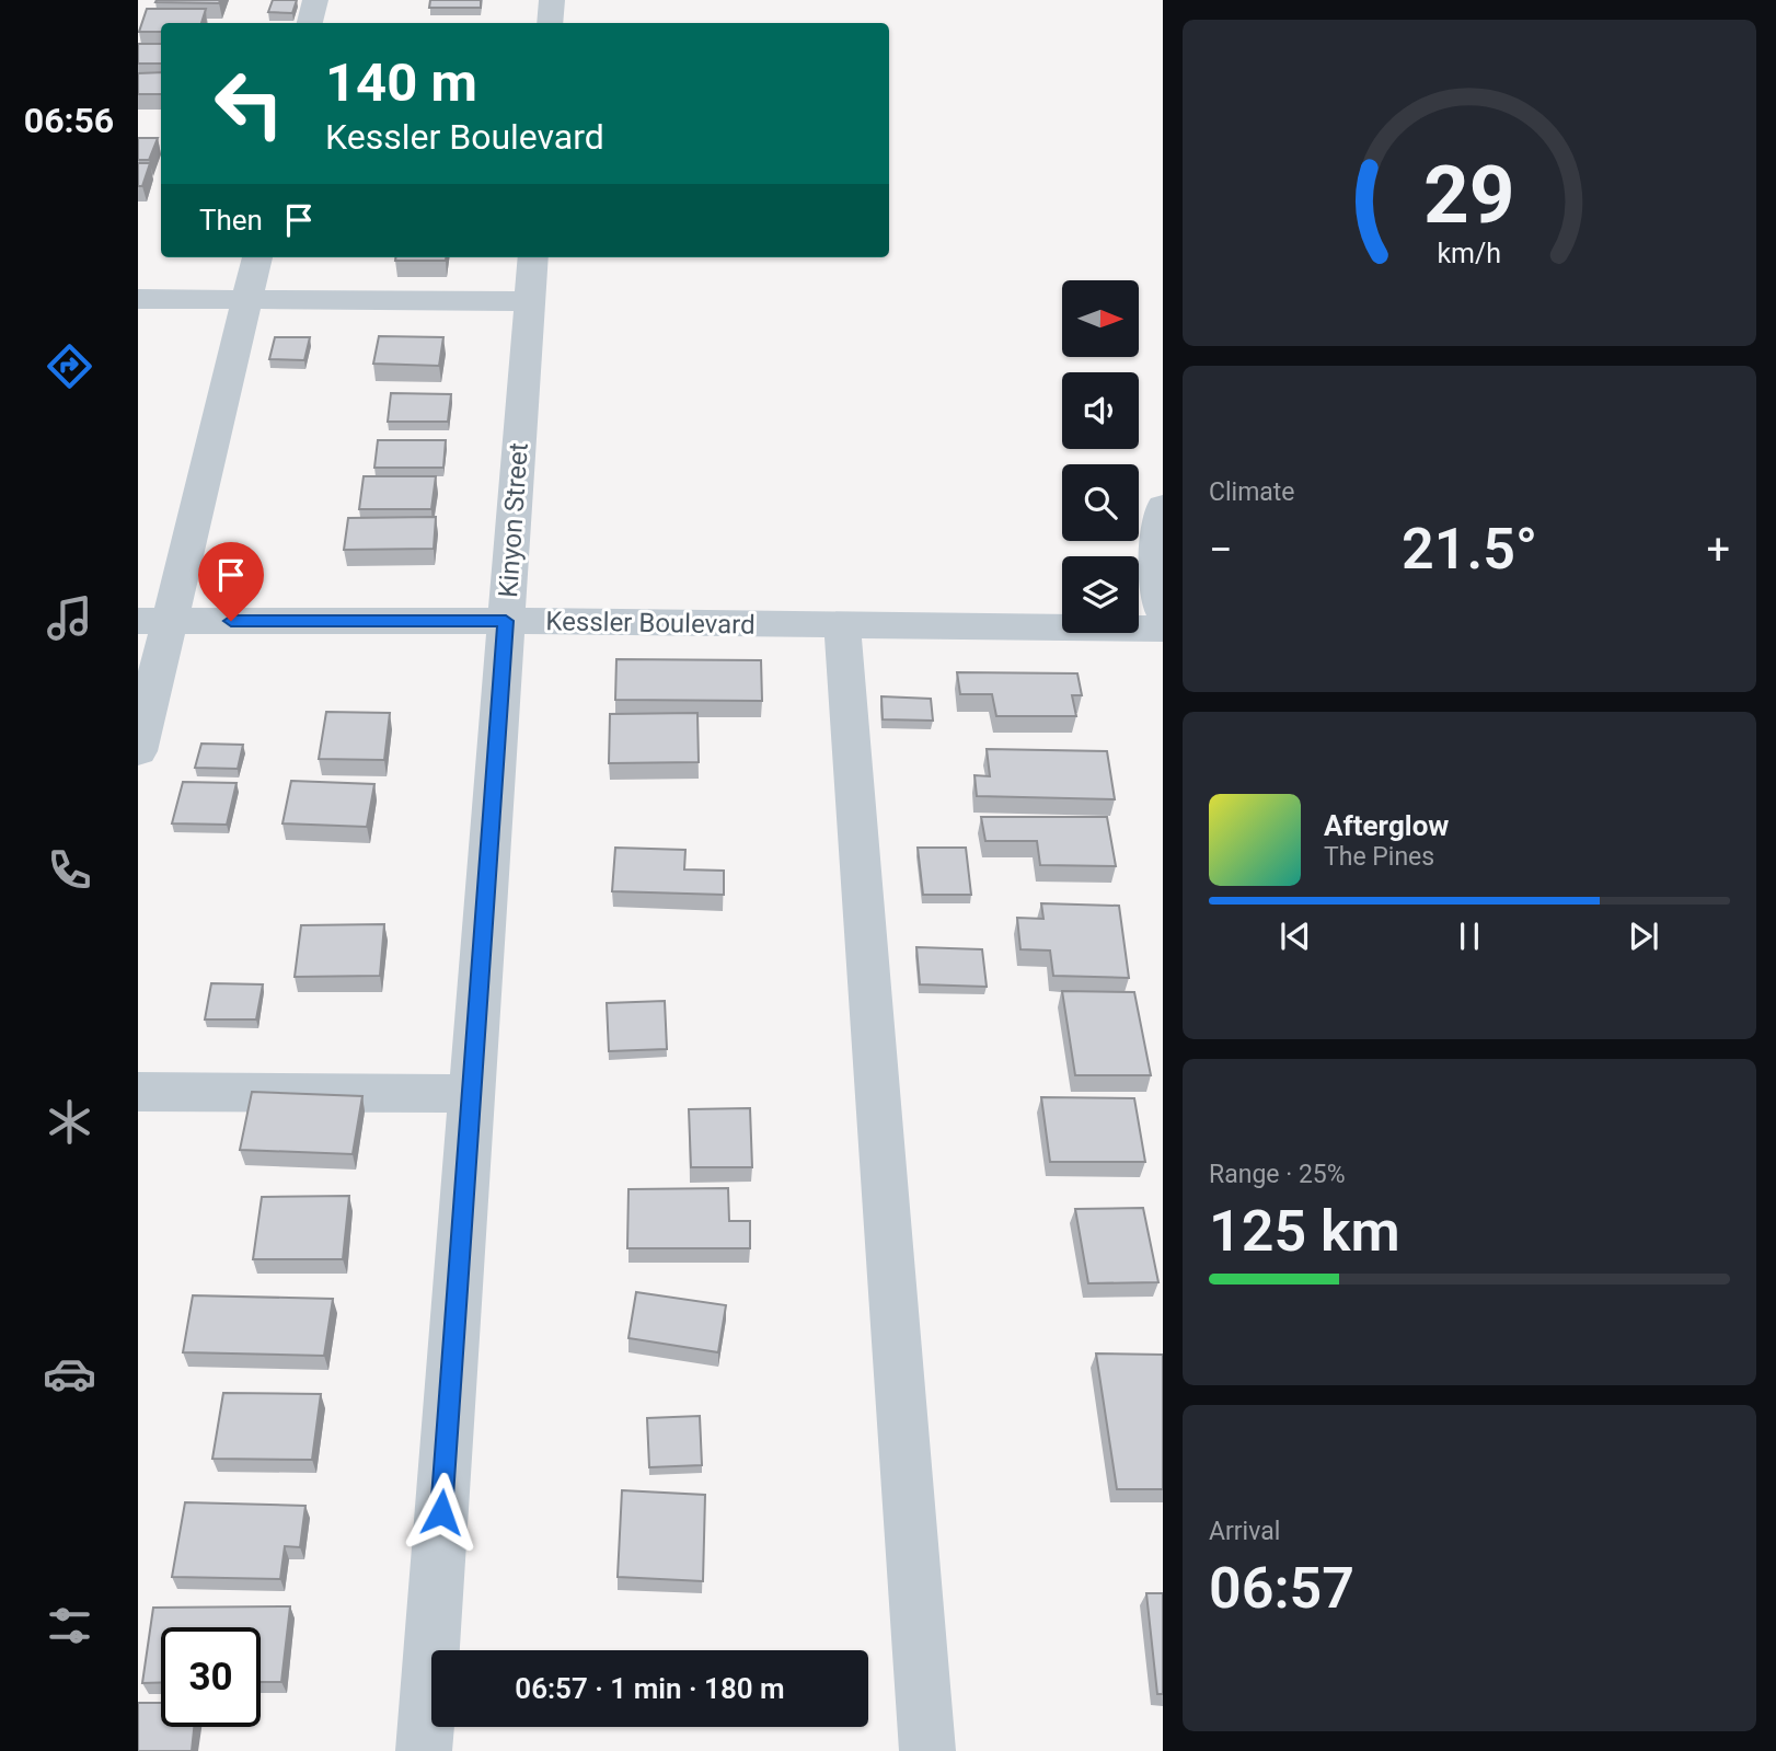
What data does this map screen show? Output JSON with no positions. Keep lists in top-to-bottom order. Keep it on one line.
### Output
{"streets":{"street":["Kinyon Street","Kessler Boulevard"]},"crossings":[["Kinyon Street","Kessler Boulevard"]],"north":"right","page":{"tabs":"06:56","turn":["140 m","Kessler Boulevard"],"then":"Then","tile":["Climate",["Range · 25%","125 km"],["Arrival","06:57"]],"heat":["−","21.5°","+"],"song":["Afterglow","The Pines"],"limit":"30","trip":"06:57 · 1 min · 180 m","gauge":["29","km/h"]}}
